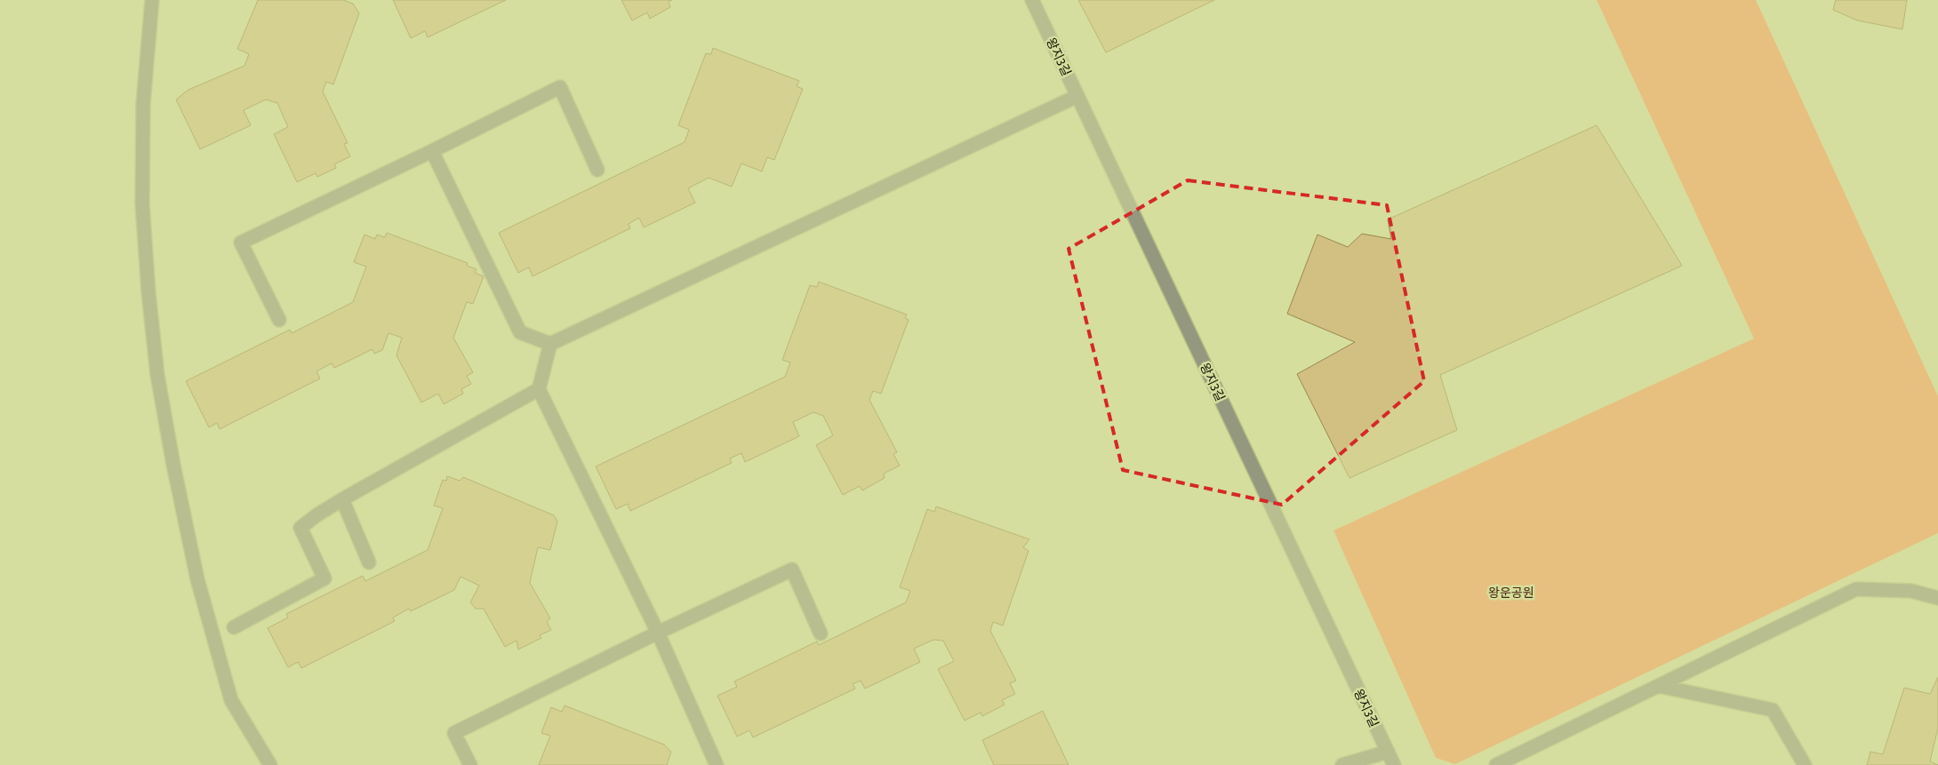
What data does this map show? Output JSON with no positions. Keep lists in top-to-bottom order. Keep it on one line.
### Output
{"streets":{"street":["왕지3길"]},"parks":["왕운공원"]}
